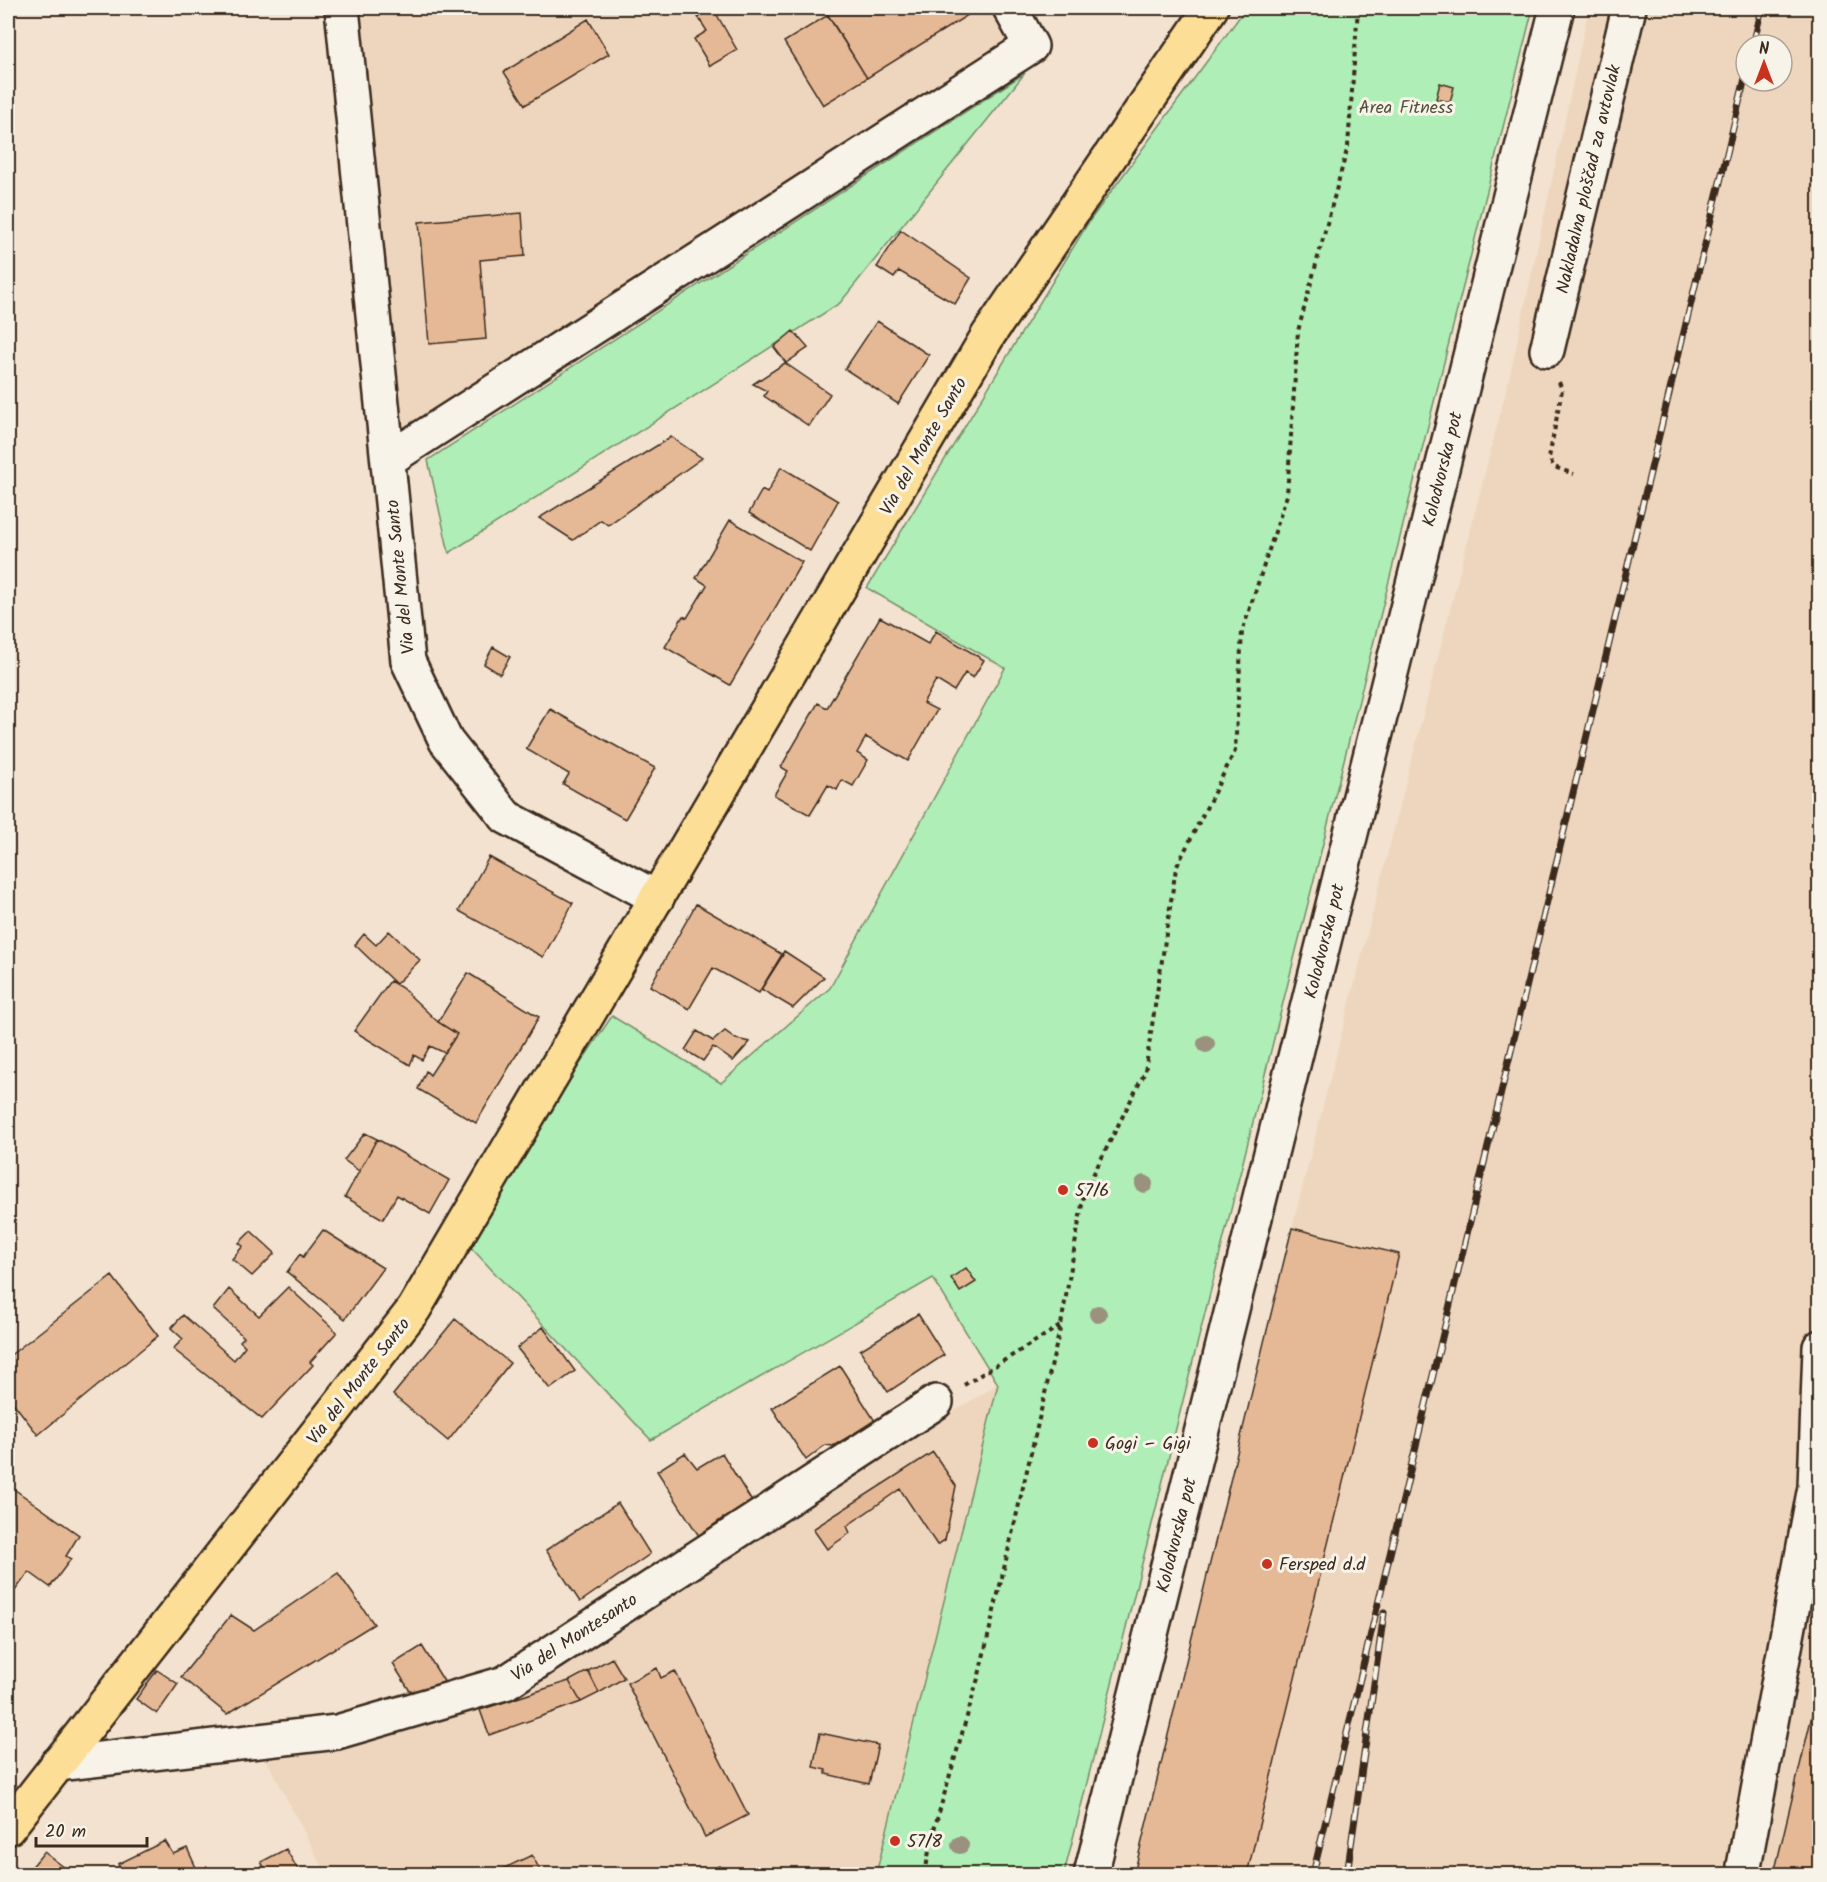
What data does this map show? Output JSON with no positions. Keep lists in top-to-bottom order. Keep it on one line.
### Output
{"streets":{"main road":["Via del Monte Santo"],"street":["Nakladalna ploščad za avtovlak","Kolodvorska pot","Via del Montesanto"]},"crossings":[["Via del Monte Santo","Via del Montesanto"]],"parks":["Area Fitness"],"places":["57/6","Gogi – Gigi","Fersped d.d","57/8"],"scale_bar":"20 m","north":"top"}
